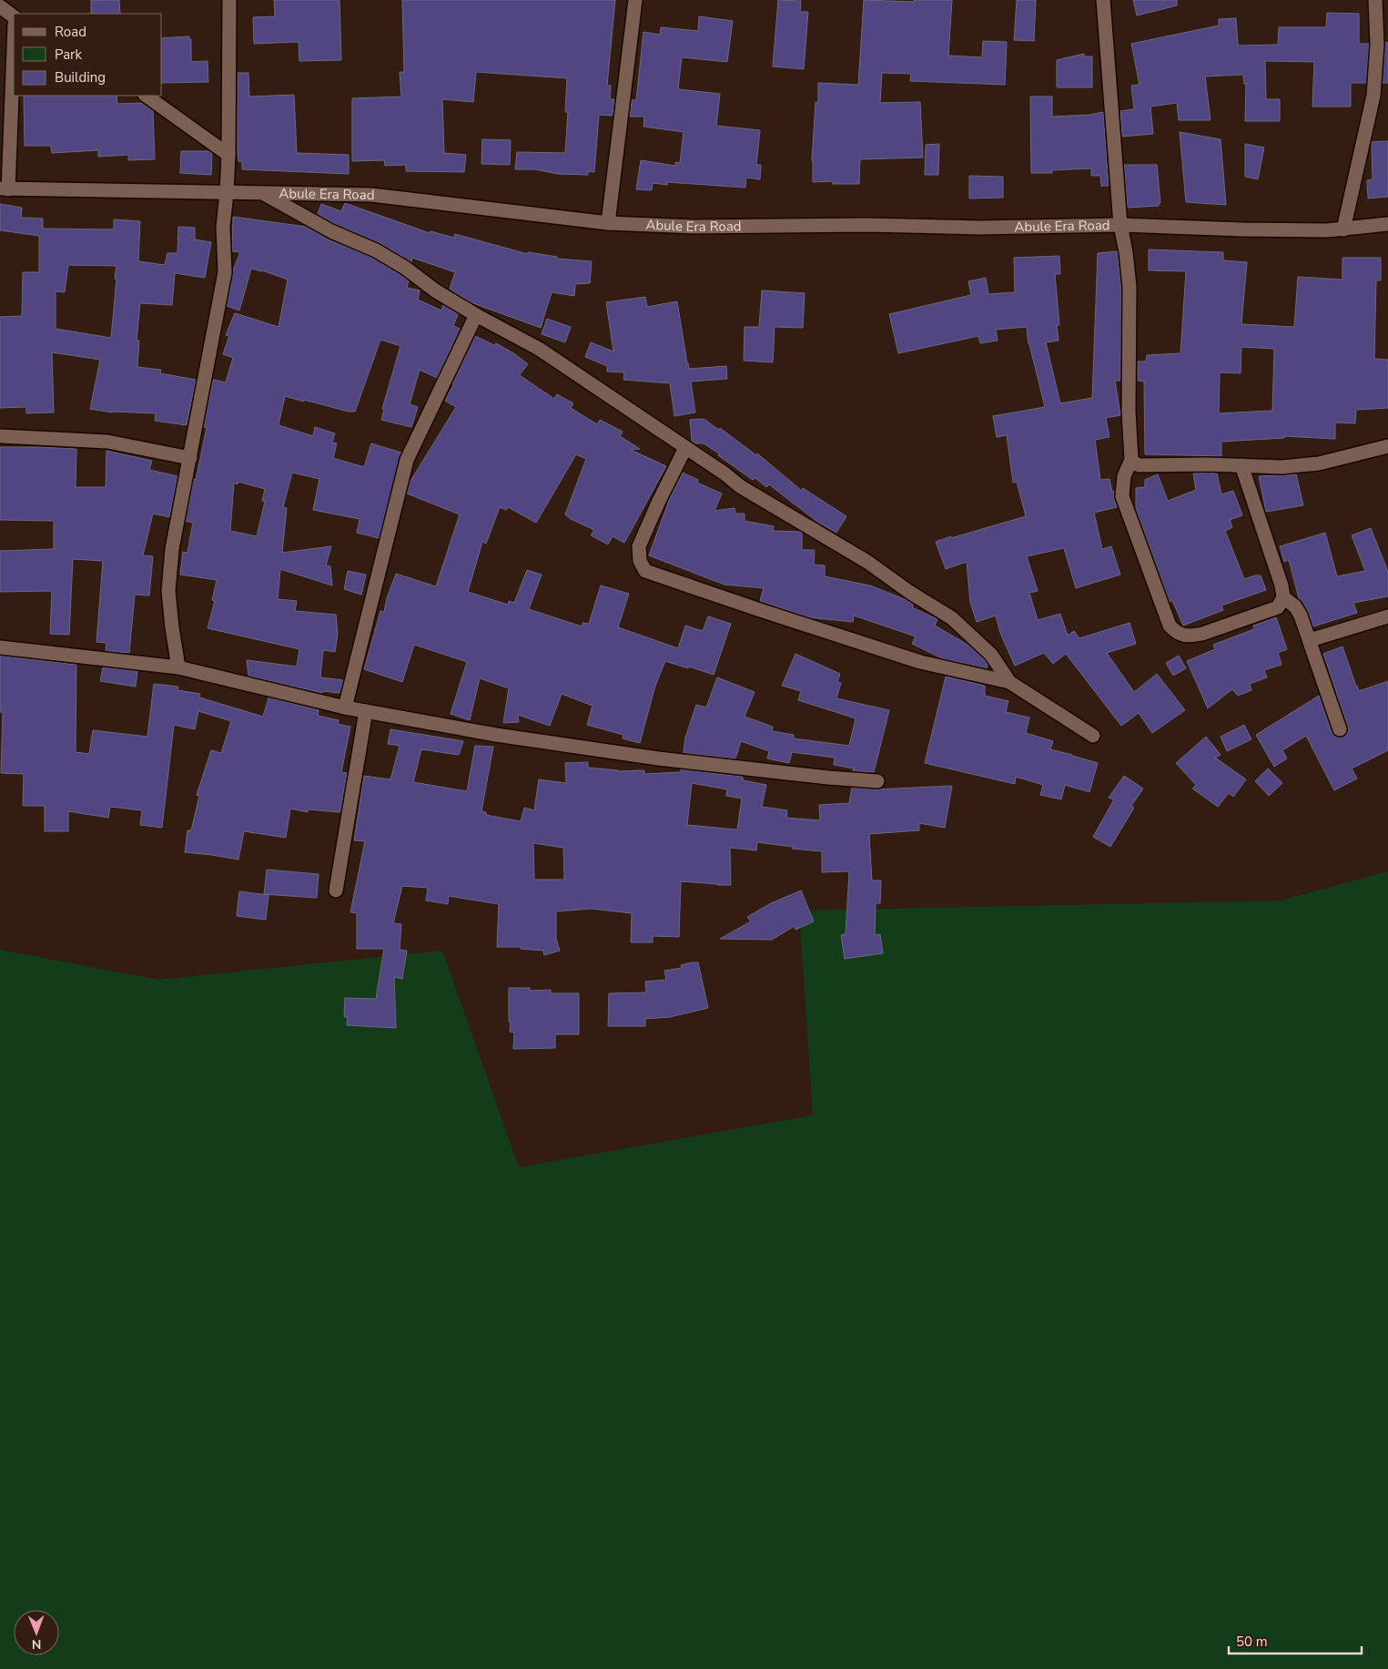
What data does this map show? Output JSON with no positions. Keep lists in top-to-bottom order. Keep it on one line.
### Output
{"streets":{"street":["Abule Era Road"]},"legend":["Road","Park","Building"],"scale_bar":"50 m","north":"bottom"}
